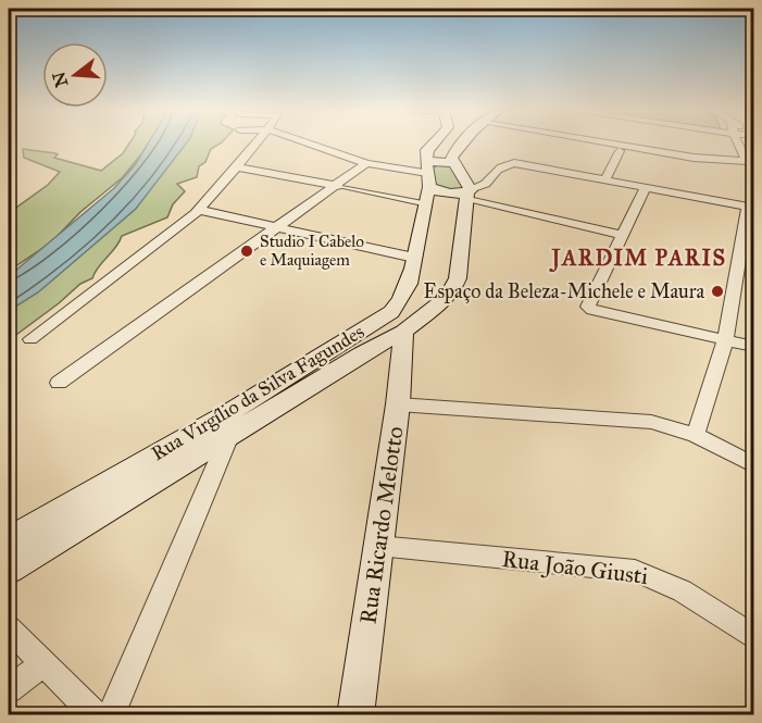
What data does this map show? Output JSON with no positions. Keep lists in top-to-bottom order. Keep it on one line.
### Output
{"streets":{"street":["Rua Virgílio da Silva Fagundes","Rua Ricardo Melotto","Rua João Giusti"]},"crossings":[["Rua Virgílio da Silva Fagundes","Rua Ricardo Melotto"],["Rua Ricardo Melotto","Rua João Giusti"]],"districts":["JARDIM PARIS"],"places":["Studio I Cabelo e Maquiagem","Espaço da Beleza-Michele e Maura"],"north":"left"}
